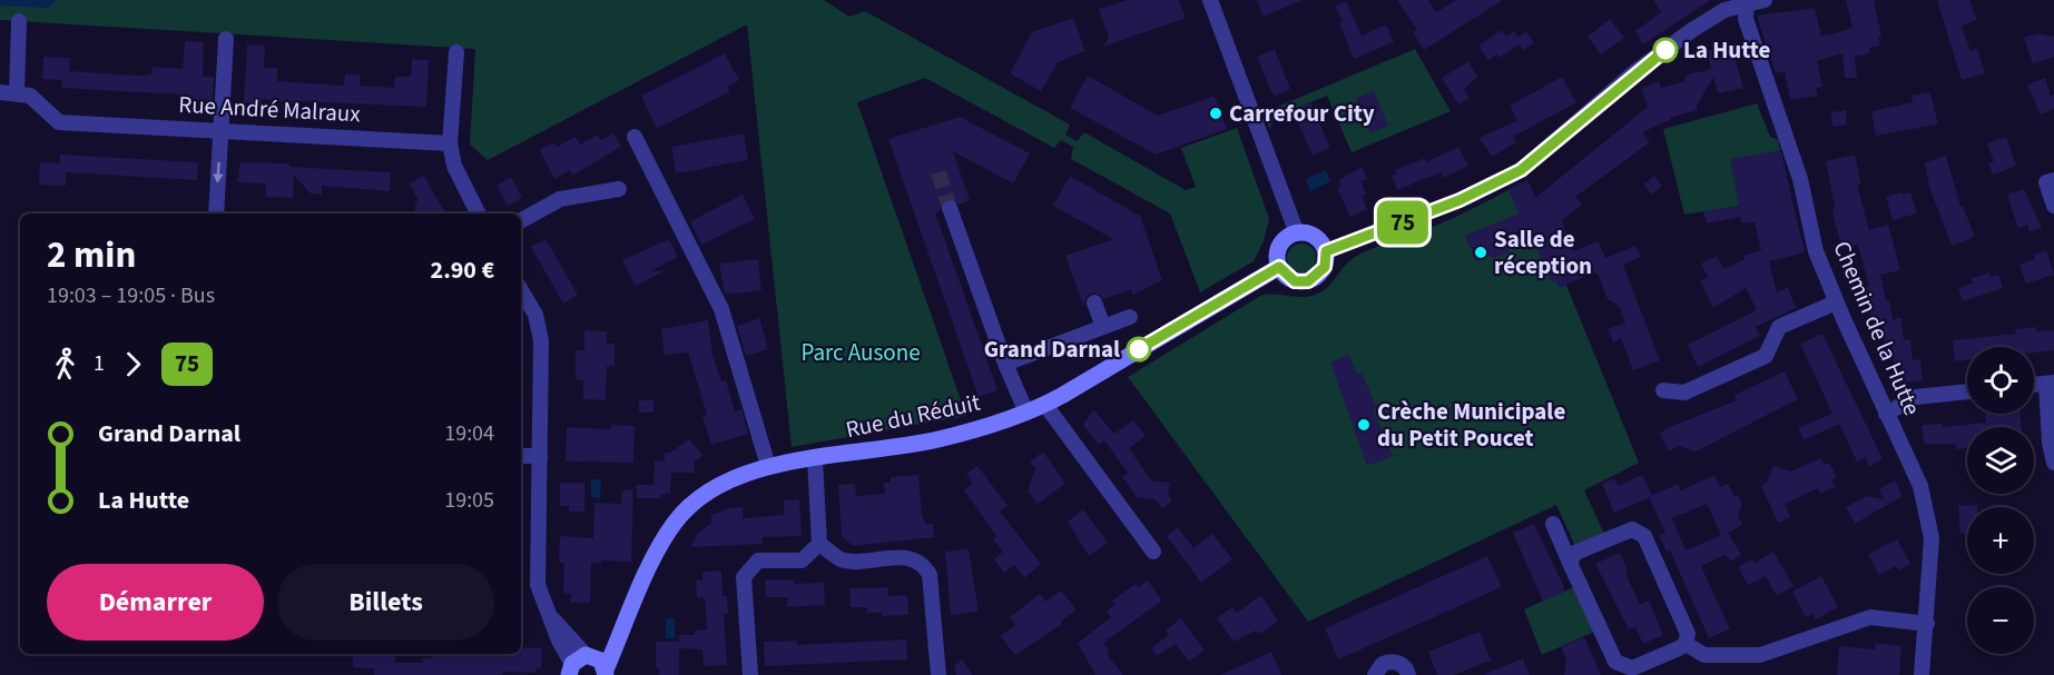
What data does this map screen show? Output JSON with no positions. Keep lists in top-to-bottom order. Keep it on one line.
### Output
{"streets":{"street":["Rue André Malraux","Chemin de la Hutte","Rue du Réduit"]},"parks":["Parc Ausone"],"places":["La Hutte","Carrefour City","Salle de réception","Grand Darnal","Crèche Municipale du Petit Poucet"],"lines":["bus line 75"],"page":{"on_map":"75","heading":["2 min","19:03 – 19:05 · Bus","2.90 €"],"legs":["1","75"],"map_buttons":["+","−"],"list":[{"name":"Grand Darnal","value":"19:04"},{"name":"La Hutte","value":"19:05"}],"buttons":["Démarrer","Billets"]}}
